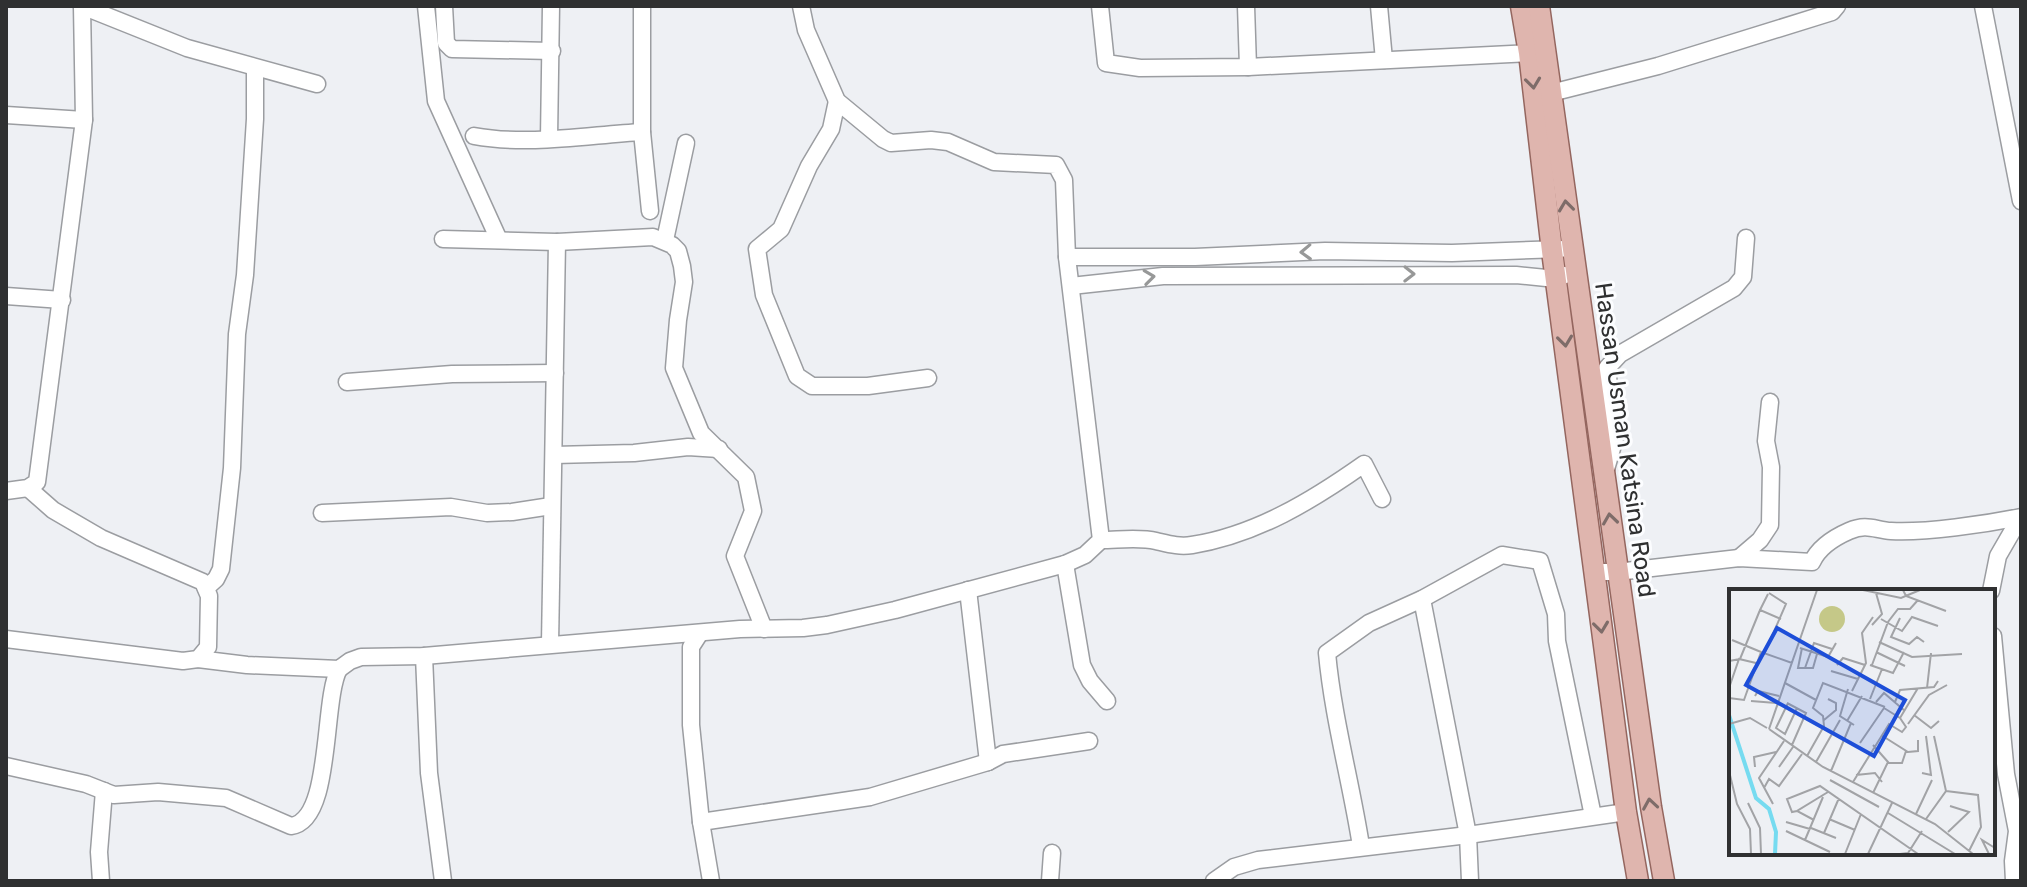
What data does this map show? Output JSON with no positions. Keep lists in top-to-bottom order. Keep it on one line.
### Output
{"streets":{"main road":["Hassan Usman Katsina Road"]}}
